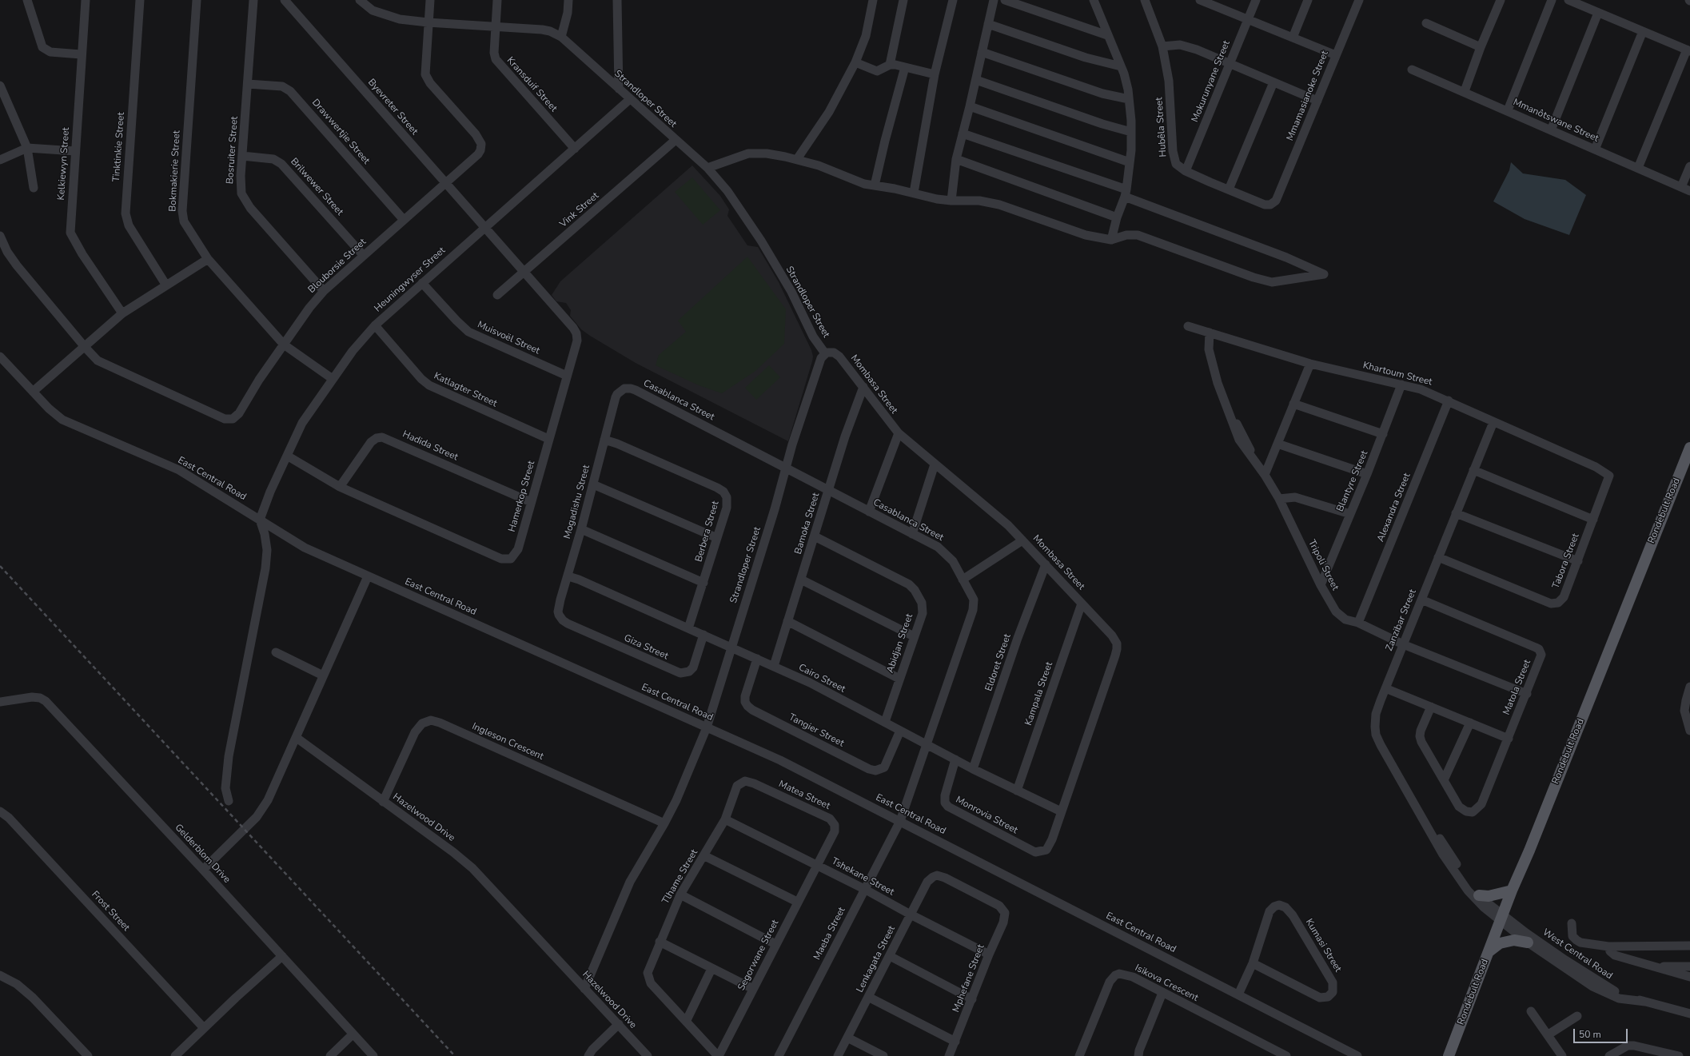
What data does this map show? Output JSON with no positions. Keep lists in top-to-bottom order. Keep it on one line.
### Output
{"streets":{"main road":["Rondebult Road"],"street":["Mokurunyane Street","Kransduif Street","Mmamasianoke Street","Strandloper Street","Byevreter Street","Mmanôtswane Street","Hubêla Street","Drawwertjie Street","Tinktinkie Street","Bosruiter Street","Kelkiewyn Street","Bokmakierie Street","Brilwewer Street","Vink Street","Blouborsie Street","Heuningwyser Street","Muisvoël Street","Khartoum Street","Mombasa Street","Katlagter Street","Casablanca Street","Hadida Street","East Central Road","Blantyre Street","Hamerkop Street","Mogadishu Street","Alexandra Street","Bamoka Street","Berbera Street","Tabora Street","Tripoli Street","Zanzibar Street","Abidjan Street","Giza Street","Eldoret Street","Cairo Street","Matola Street","Kampala Street","Tangier Street","Ingleson Crescent","Matea Street","Monrovia Street","Hazelwood Drive","Gelderblom Drive","Tlhame Street","Tshekane Street","Frost Street","Maeba Street","Kumasi Street","West Central Road","Segorwane Street","Lenkagata Street","Mphefane Street","Isikova Crescent"]},"crossings":[["Mokurunyane Street","Hubêla Street"],["Kransduif Street","Strandloper Street"],["Kransduif Street","Heuningwyser Street"],["Mmamasianoke Street","Hubêla Street"],["Strandloper Street","Vink Street"],["Strandloper Street","Blouborsie Street"],["Strandloper Street","Heuningwyser Street"],["Strandloper Street","Mombasa Street"],["Strandloper Street","Casablanca Street"],["Strandloper Street","East Central Road"],["Strandloper Street","Cairo Street"],["Byevreter Street","Blouborsie Street"],["Byevreter Street","Heuningwyser Street"],["Byevreter Street","Hamerkop Street"],["Drawwertjie Street","Bosruiter Street"],["Drawwertjie Street","Blouborsie Street"],["Bosruiter Street","Brilwewer Street"],["Bosruiter Street","Blouborsie Street"],["Bokmakierie Street","Blouborsie Street"],["Bokmakierie Street","Heuningwyser Street"],["Brilwewer Street","Blouborsie Street"],["Vink Street","Hamerkop Street"],["Heuningwyser Street","Muisvoël Street"],["Heuningwyser Street","Katlagter Street"],["Heuningwyser Street","East Central Road"],["Heuningwyser Street","Hamerkop Street"],["Muisvoël Street","Hamerkop Street"],["Khartoum Street","Blantyre Street"],["Khartoum Street","Alexandra Street"],["Khartoum Street","Tabora Street"],["Khartoum Street","Tripoli Street"],["Khartoum Street","Zanzibar Street"],["Mombasa Street","Bamoka Street"],["Mombasa Street","Eldoret Street"],["Mombasa Street","Cairo Street"],["Mombasa Street","Kampala Street"],["Mombasa Street","Monrovia Street"],["Katlagter Street","Hamerkop Street"],["Casablanca Street","East Central Road"],["Casablanca Street","Mogadishu Street"],["Casablanca Street","Bamoka Street"],["Casablanca Street","Cairo Street"],["Casablanca Street","Maeba Street"],["Hadida Street","Hamerkop Street"],["East Central Road","Maeba Street"],["Blantyre Street","Tripoli Street"],["Mogadishu Street","Berbera Street"],["Mogadishu Street","Giza Street"],["Mogadishu Street","Cairo Street"],["Alexandra Street","Tripoli Street"],["Rondebult Road","West Central Road"],["Bamoka Street","Abidjan Street"],["Bamoka Street","Cairo Street"],["Berbera Street","Cairo Street"],["Tabora Street","Zanzibar Street"],["Tripoli Street","Zanzibar Street"],["Tripoli Street","Matola Street"],["Zanzibar Street","Matola Street"],["Abidjan Street","Cairo Street"],["Giza Street","Cairo Street"],["Eldoret Street","Cairo Street"],["Cairo Street","Kampala Street"],["Cairo Street","Tangier Street"],["Cairo Street","Monrovia Street"],["Ingleson Crescent","Hazelwood Drive"],["Matea Street","Tlhame Street"],["Matea Street","Tshekane Street"],["Matea Street","Segorwane Street"],["Tlhame Street","Tshekane Street"],["Tshekane Street","Maeba Street"],["Tshekane Street","Segorwane Street"],["Tshekane Street","Lenkagata Street"],["Tshekane Street","Mphefane Street"],["Lenkagata Street","Mphefane Street"]],"scale_bar":"50 m"}
